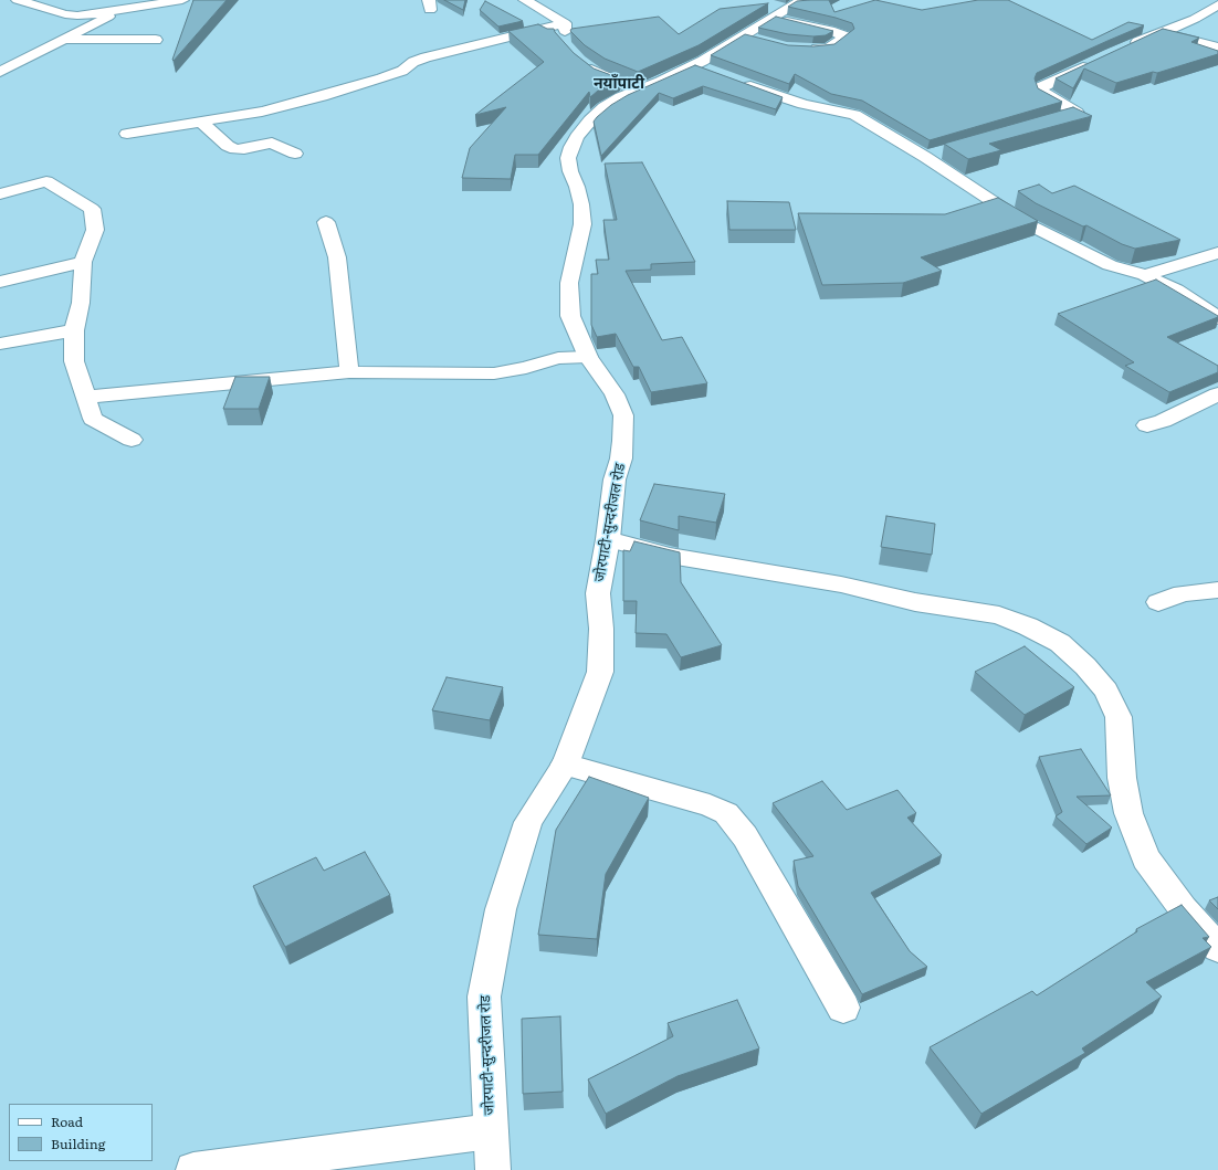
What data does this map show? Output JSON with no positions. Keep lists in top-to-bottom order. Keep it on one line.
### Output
{"streets":{"street":["जोरपाटी-सुन्दरीजल रोड"]},"districts":["नयाँपाटी"],"legend":["Road","Building"]}
